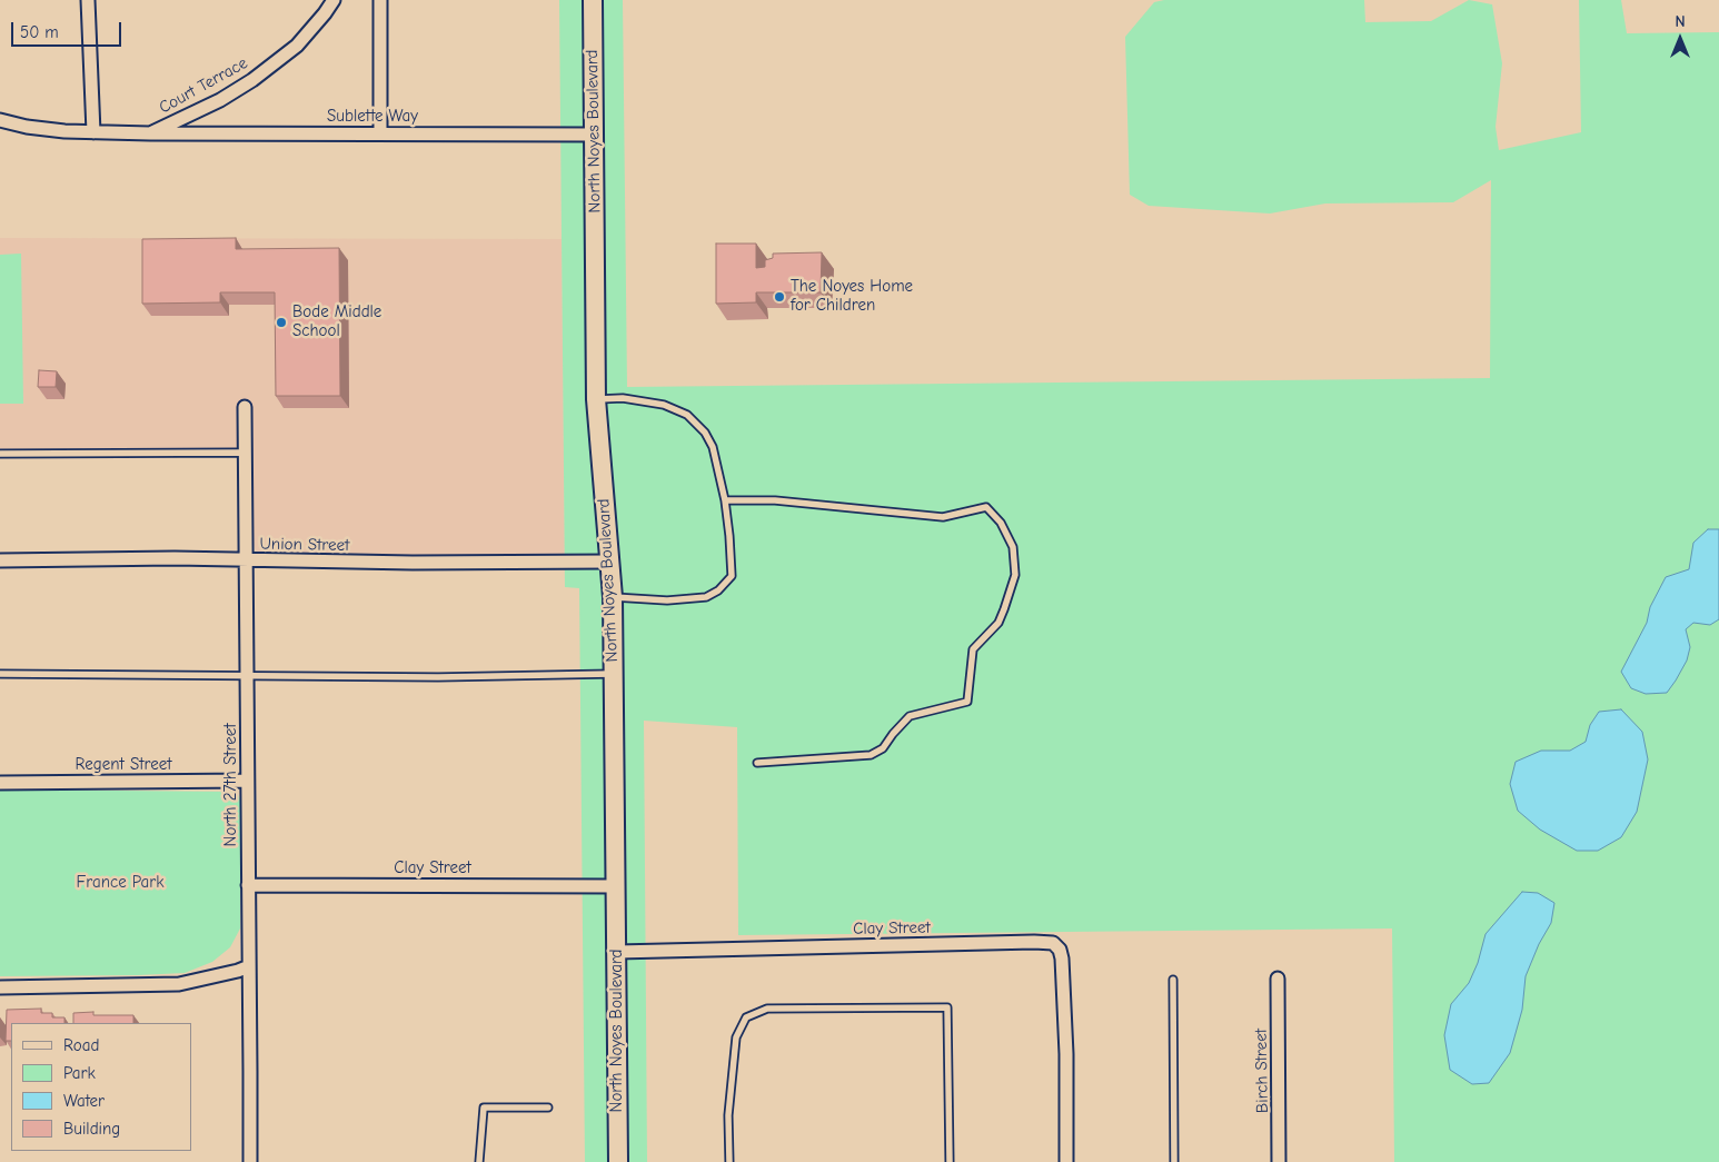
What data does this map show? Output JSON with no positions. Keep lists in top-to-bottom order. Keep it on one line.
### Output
{"streets":{"street":["Court Terrace","Sublette Way","North Noyes Boulevard","Union Street","Regent Street","North 27th Street","Clay Street","Birch Street"]},"crossings":[["Court Terrace","Sublette Way"],["Sublette Way","North Noyes Boulevard"],["North Noyes Boulevard","Union Street"],["North Noyes Boulevard","Clay Street"],["Union Street","North 27th Street"],["Regent Street","North 27th Street"],["North 27th Street","Clay Street"]],"parks":["France Park"],"places":["The Noyes Home for Children","Bode Middle School"],"legend":["Road","Park","Water","Building"],"scale_bar":"50 m","north":"top"}
